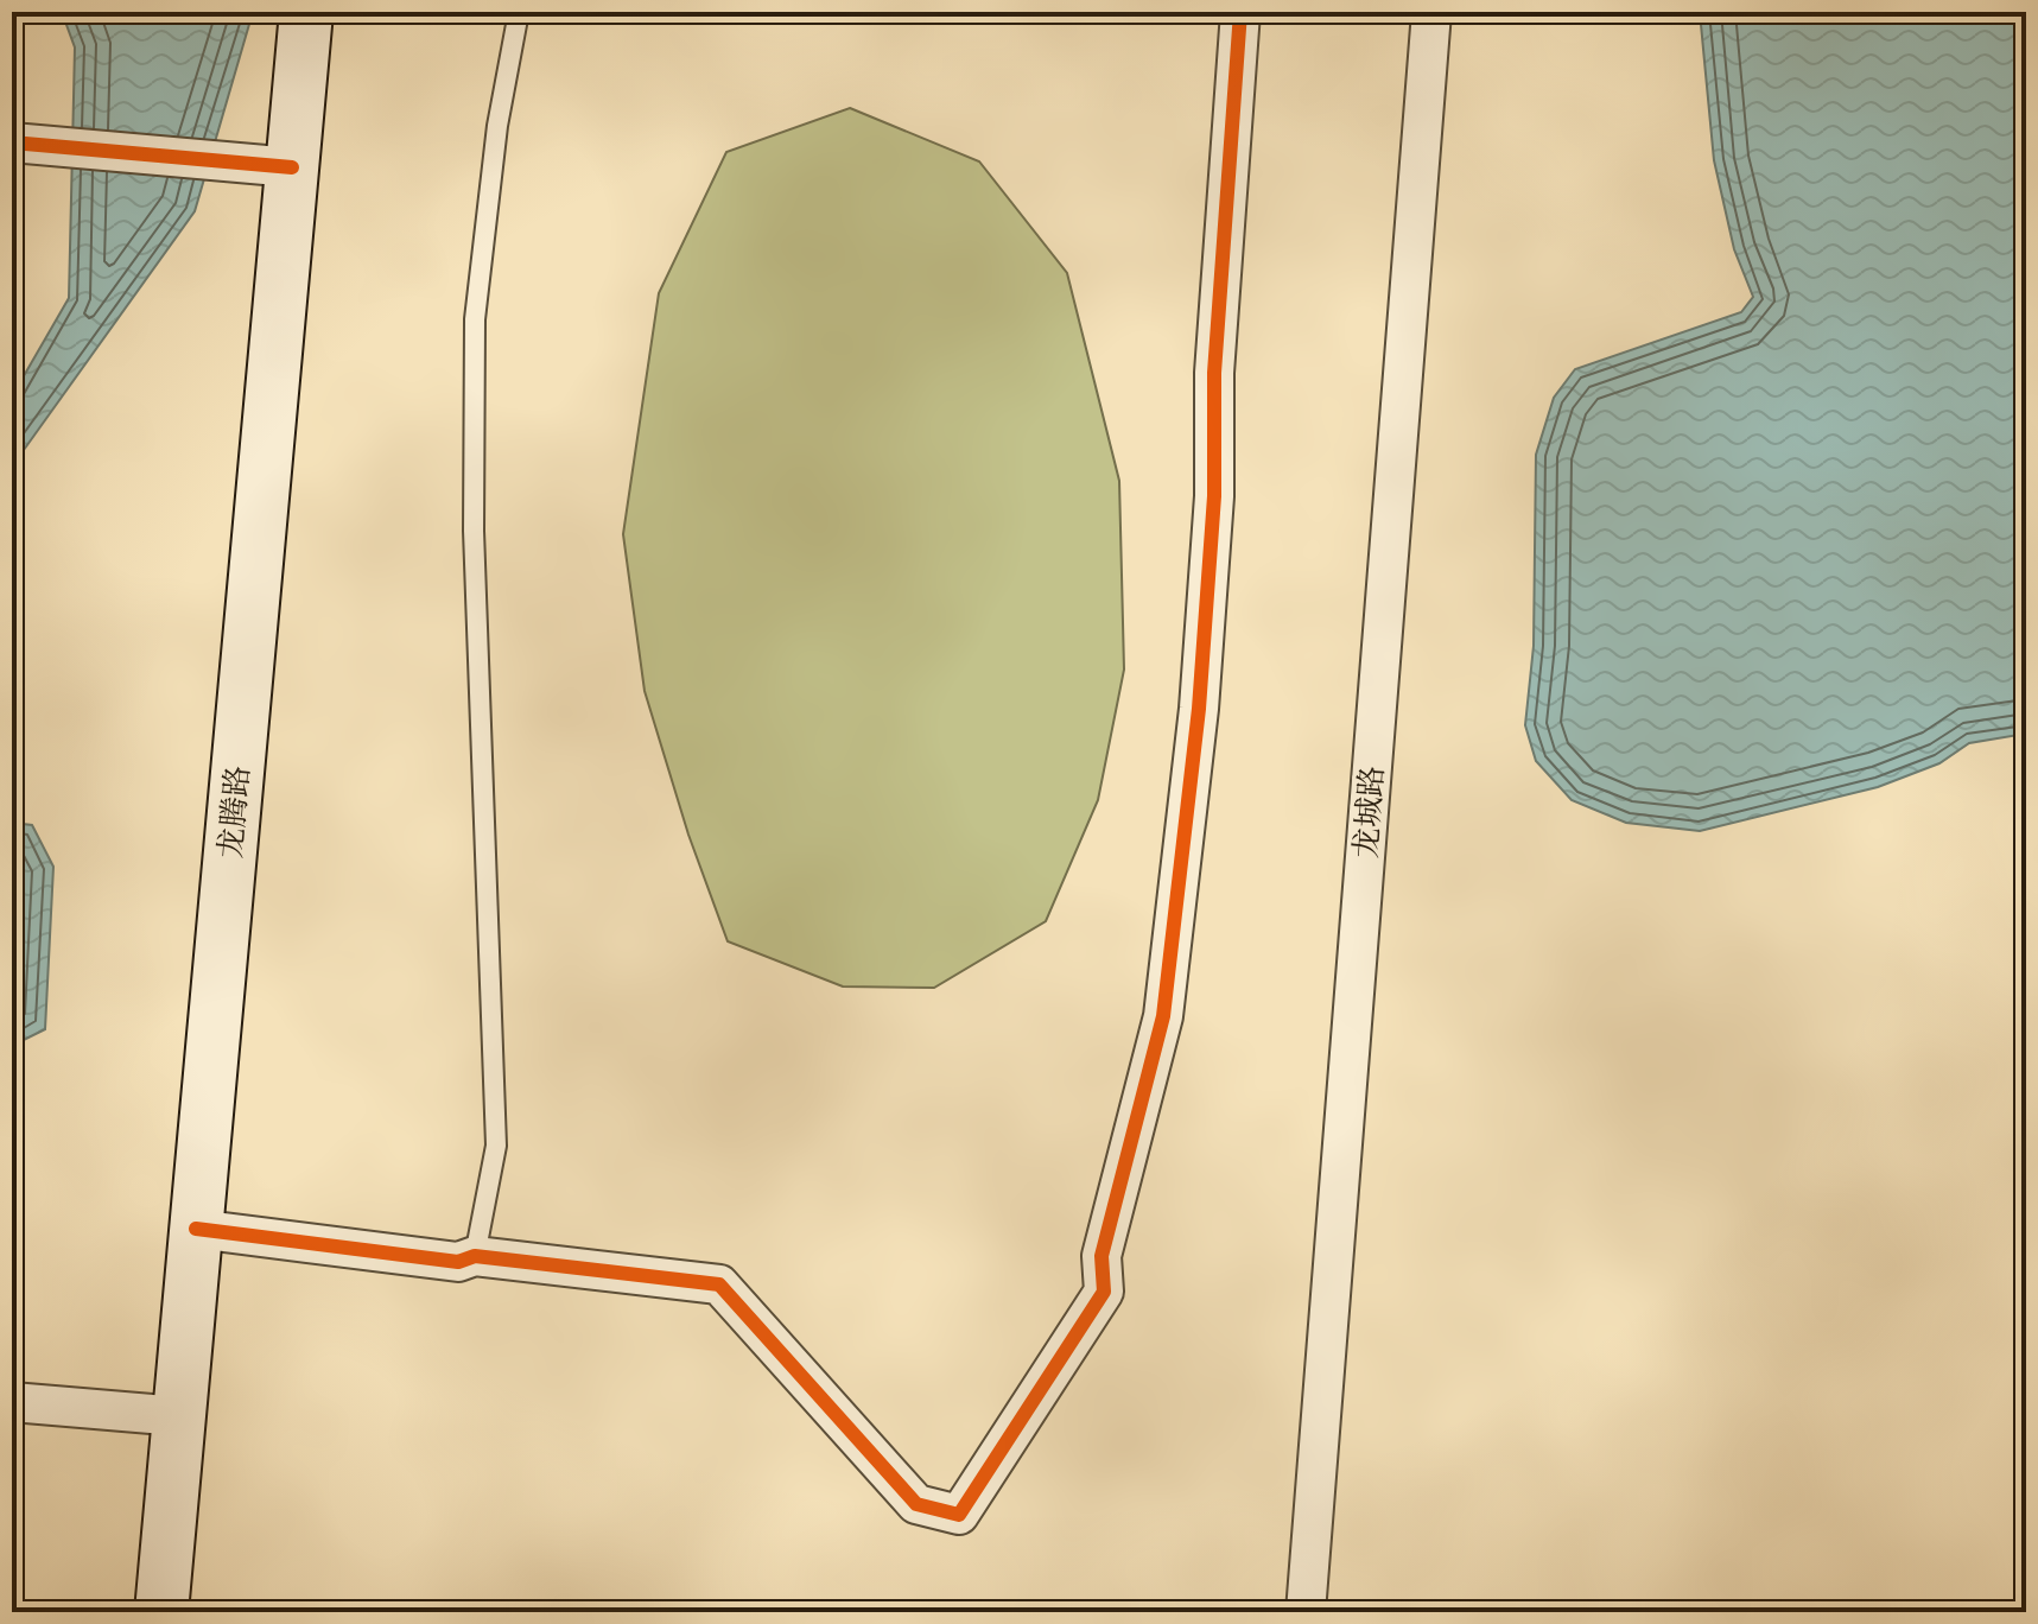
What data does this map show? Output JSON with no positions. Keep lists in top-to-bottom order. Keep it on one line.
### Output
{"streets":{"main road":["龙腾路"],"street":["龙城路"]}}
